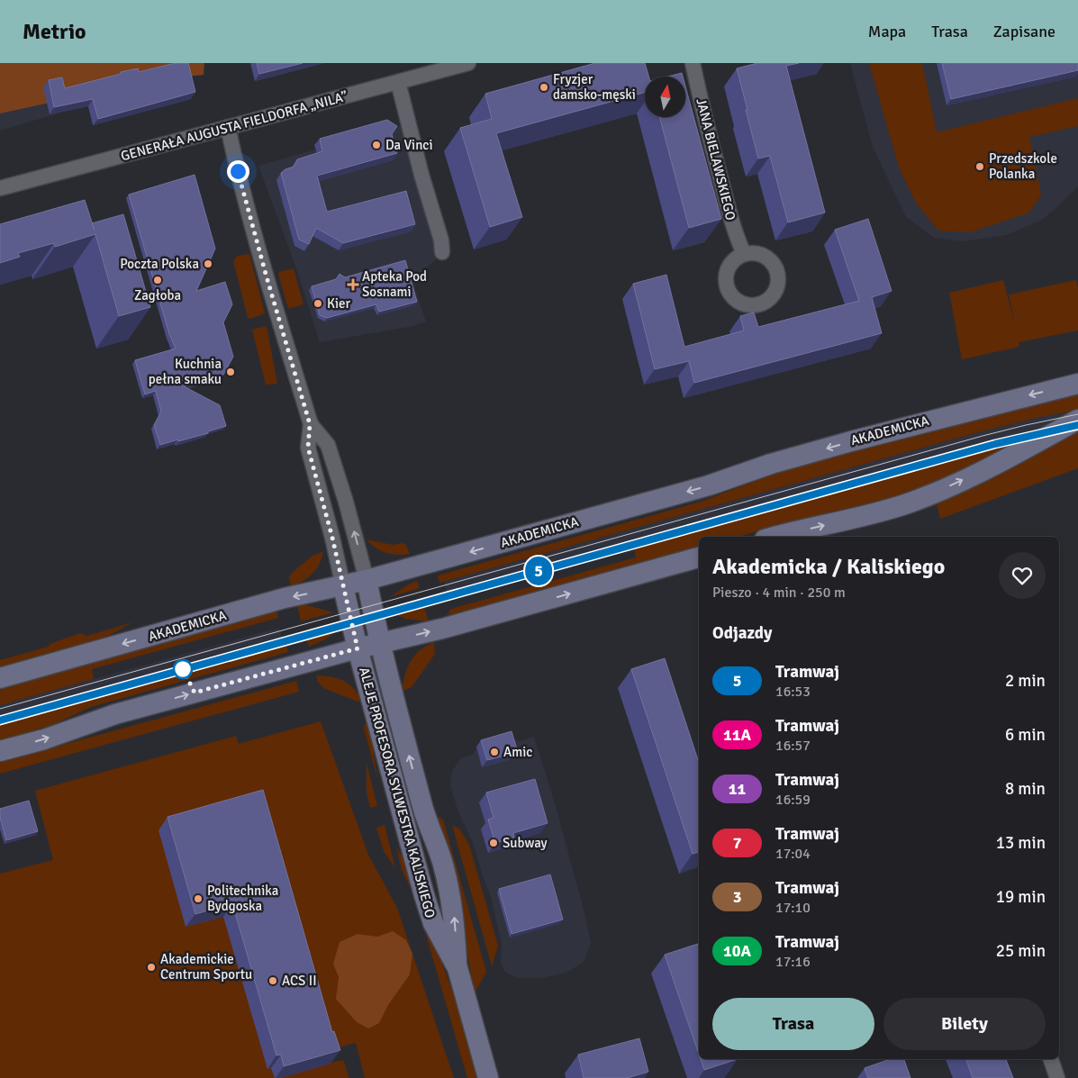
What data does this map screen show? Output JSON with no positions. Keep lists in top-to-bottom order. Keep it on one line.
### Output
{"streets":{"street":["GENERAŁA AUGUSTA FIELDORFA „NILA”","JANA BIELAWSKIEGO","AKADEMICKA","ALEJE PROFESORA SYLWESTRA KALISKIEGO"]},"crossings":[["AKADEMICKA","ALEJE PROFESORA SYLWESTRA KALISKIEGO"]],"places":{"other":["Fryzjer damsko-męski","Da Vinci","Przedszkole Polanka","Poczta Polska","Zagłoba","Kier","Kuchnia pełna smaku","Amic","Subway","Politechnika Bydgoska","Akademickie Centrum Sportu","ACS II"],"health":["Apteka Pod Sosnami"]},"lines":["tram line 5"],"north":"top","page":{"header":"Metrio","nav":["Mapa","Trasa","Zapisane"],"on_map":"5","heading":[["Akademicka / Kaliskiego","Pieszo · 4 min · 250 m"],"Odjazdy"],"list":[{"mark":"5","name":"Tramwaj","note":"16:53","value":"2 min"},{"mark":"11A","name":"Tramwaj","note":"16:57","value":"6 min"},{"mark":"11","name":"Tramwaj","note":"16:59","value":"8 min"},{"mark":"7","name":"Tramwaj","note":"17:04","value":"13 min"},{"mark":"3","name":"Tramwaj","note":"17:10","value":"19 min"},{"mark":"10A","name":"Tramwaj","note":"17:16","value":"25 min"}],"buttons":["Trasa","Bilety"]}}
